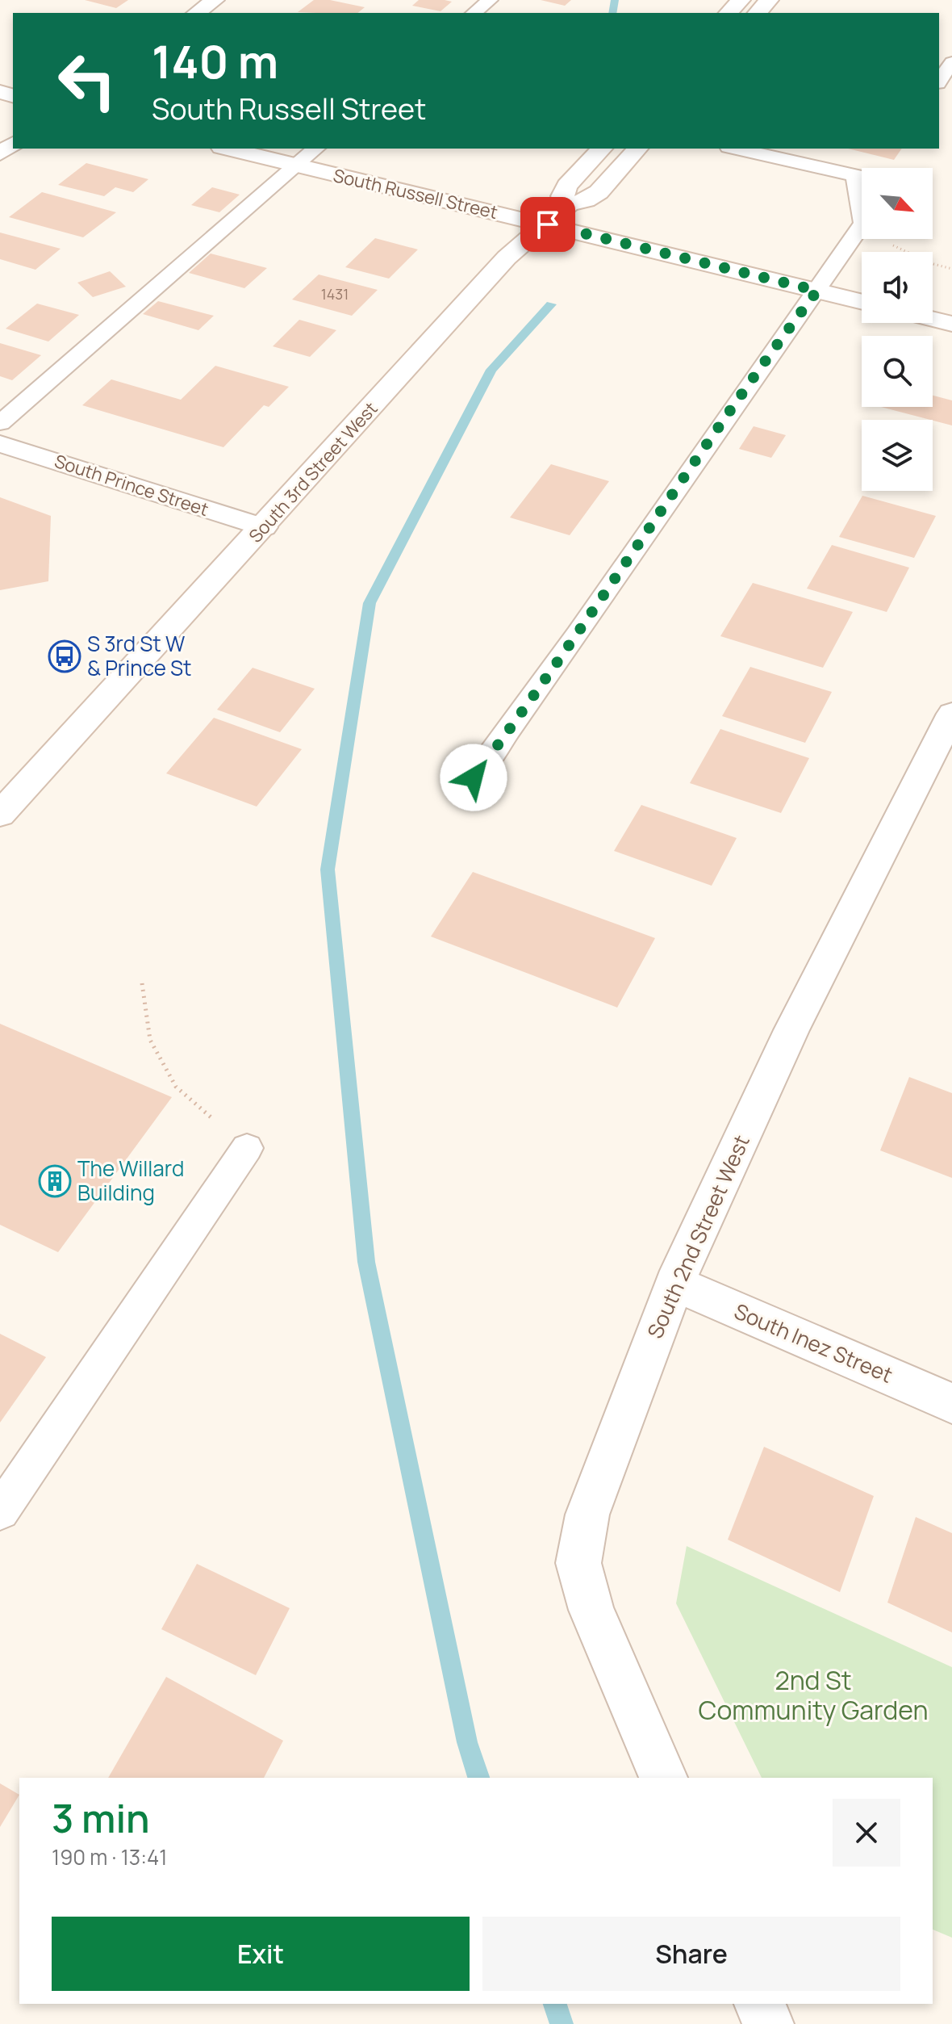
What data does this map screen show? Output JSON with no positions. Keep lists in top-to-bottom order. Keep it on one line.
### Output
{"streets":{"main road":["South Russell Street","South 3rd Street West","South Prince Street","South 2nd Street West","South Inez Street"]},"crossings":[["South Russell Street","South 3rd Street West"],["South 3rd Street West","South Prince Street"],["South 2nd Street West","South Inez Street"]],"parks":["2nd St Community Garden"],"places":{"bus stop":["S 3rd St W & Prince St"],"building":["The Willard Building"]},"house_numbers":["1431"],"north":"bottom right","page":{"turn":["140 m","South Russell Street"],"heading":["3 min","190 m · 13:41"],"buttons":["Exit","Share"]}}
